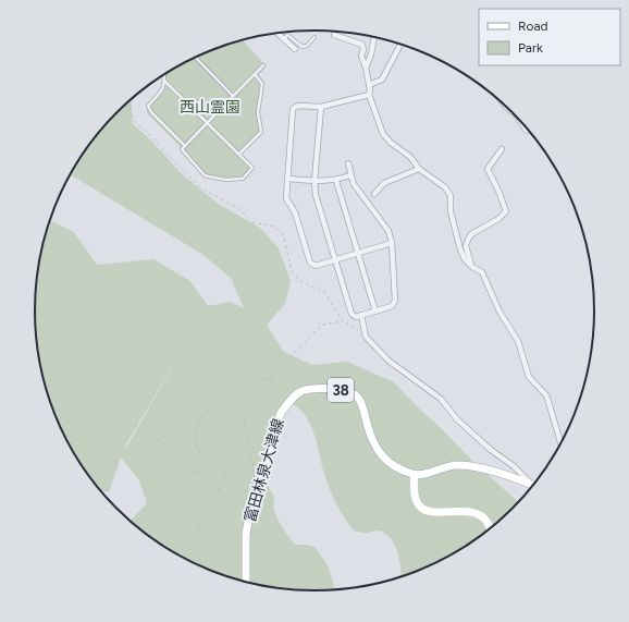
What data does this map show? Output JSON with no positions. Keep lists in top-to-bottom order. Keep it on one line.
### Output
{"streets":{"main road":["38","富田林泉大津線"]},"parks":["西山霊園"],"legend":["Road","Park"]}
